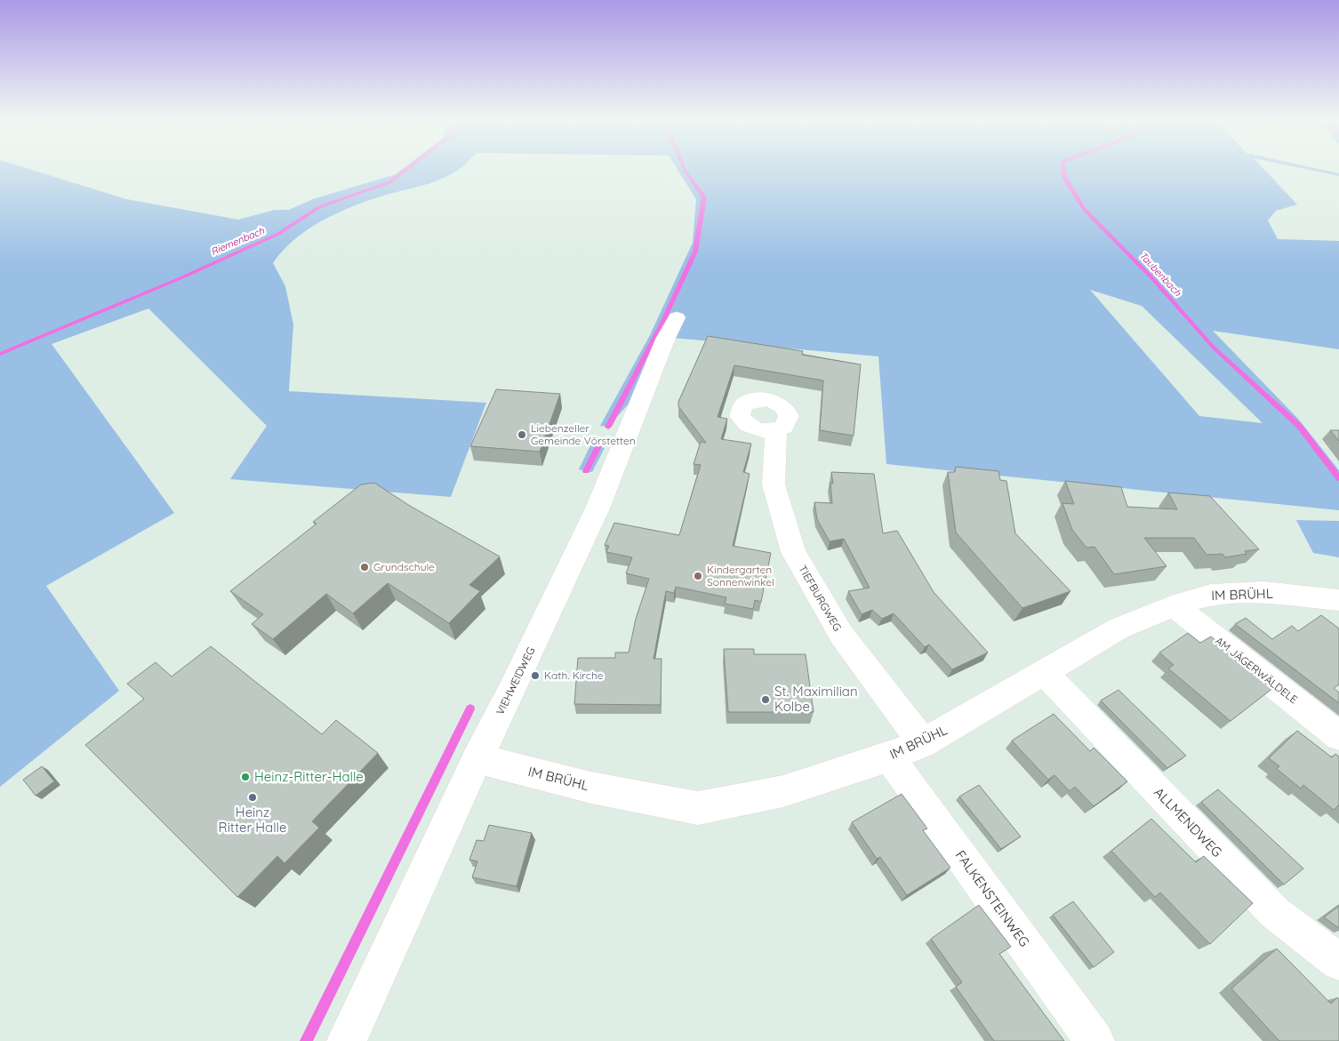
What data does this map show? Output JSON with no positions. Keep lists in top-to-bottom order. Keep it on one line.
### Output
{"streets":{"street":["IM BRÜHL","TIEFBURGWEG","AM JÄGERWÄLDELE","VIEHWEIDWEG","ALLMENDWEG","FALKENSTEINWEG"]},"crossings":[["IM BRÜHL","TIEFBURGWEG"],["IM BRÜHL","AM JÄGERWÄLDELE"],["IM BRÜHL","VIEHWEIDWEG"],["IM BRÜHL","ALLMENDWEG"],["IM BRÜHL","FALKENSTEINWEG"]],"water":["Riemenbach","Taubenbach"],"places":["Liebenzeller Gemeinde Vörstetten","Grundschule","Kindergarten Sonnenwinkel","Kath. Kirche","St. Maximilian Kolbe","Heinz-Ritter-Halle","Heinz Ritter Halle"]}
